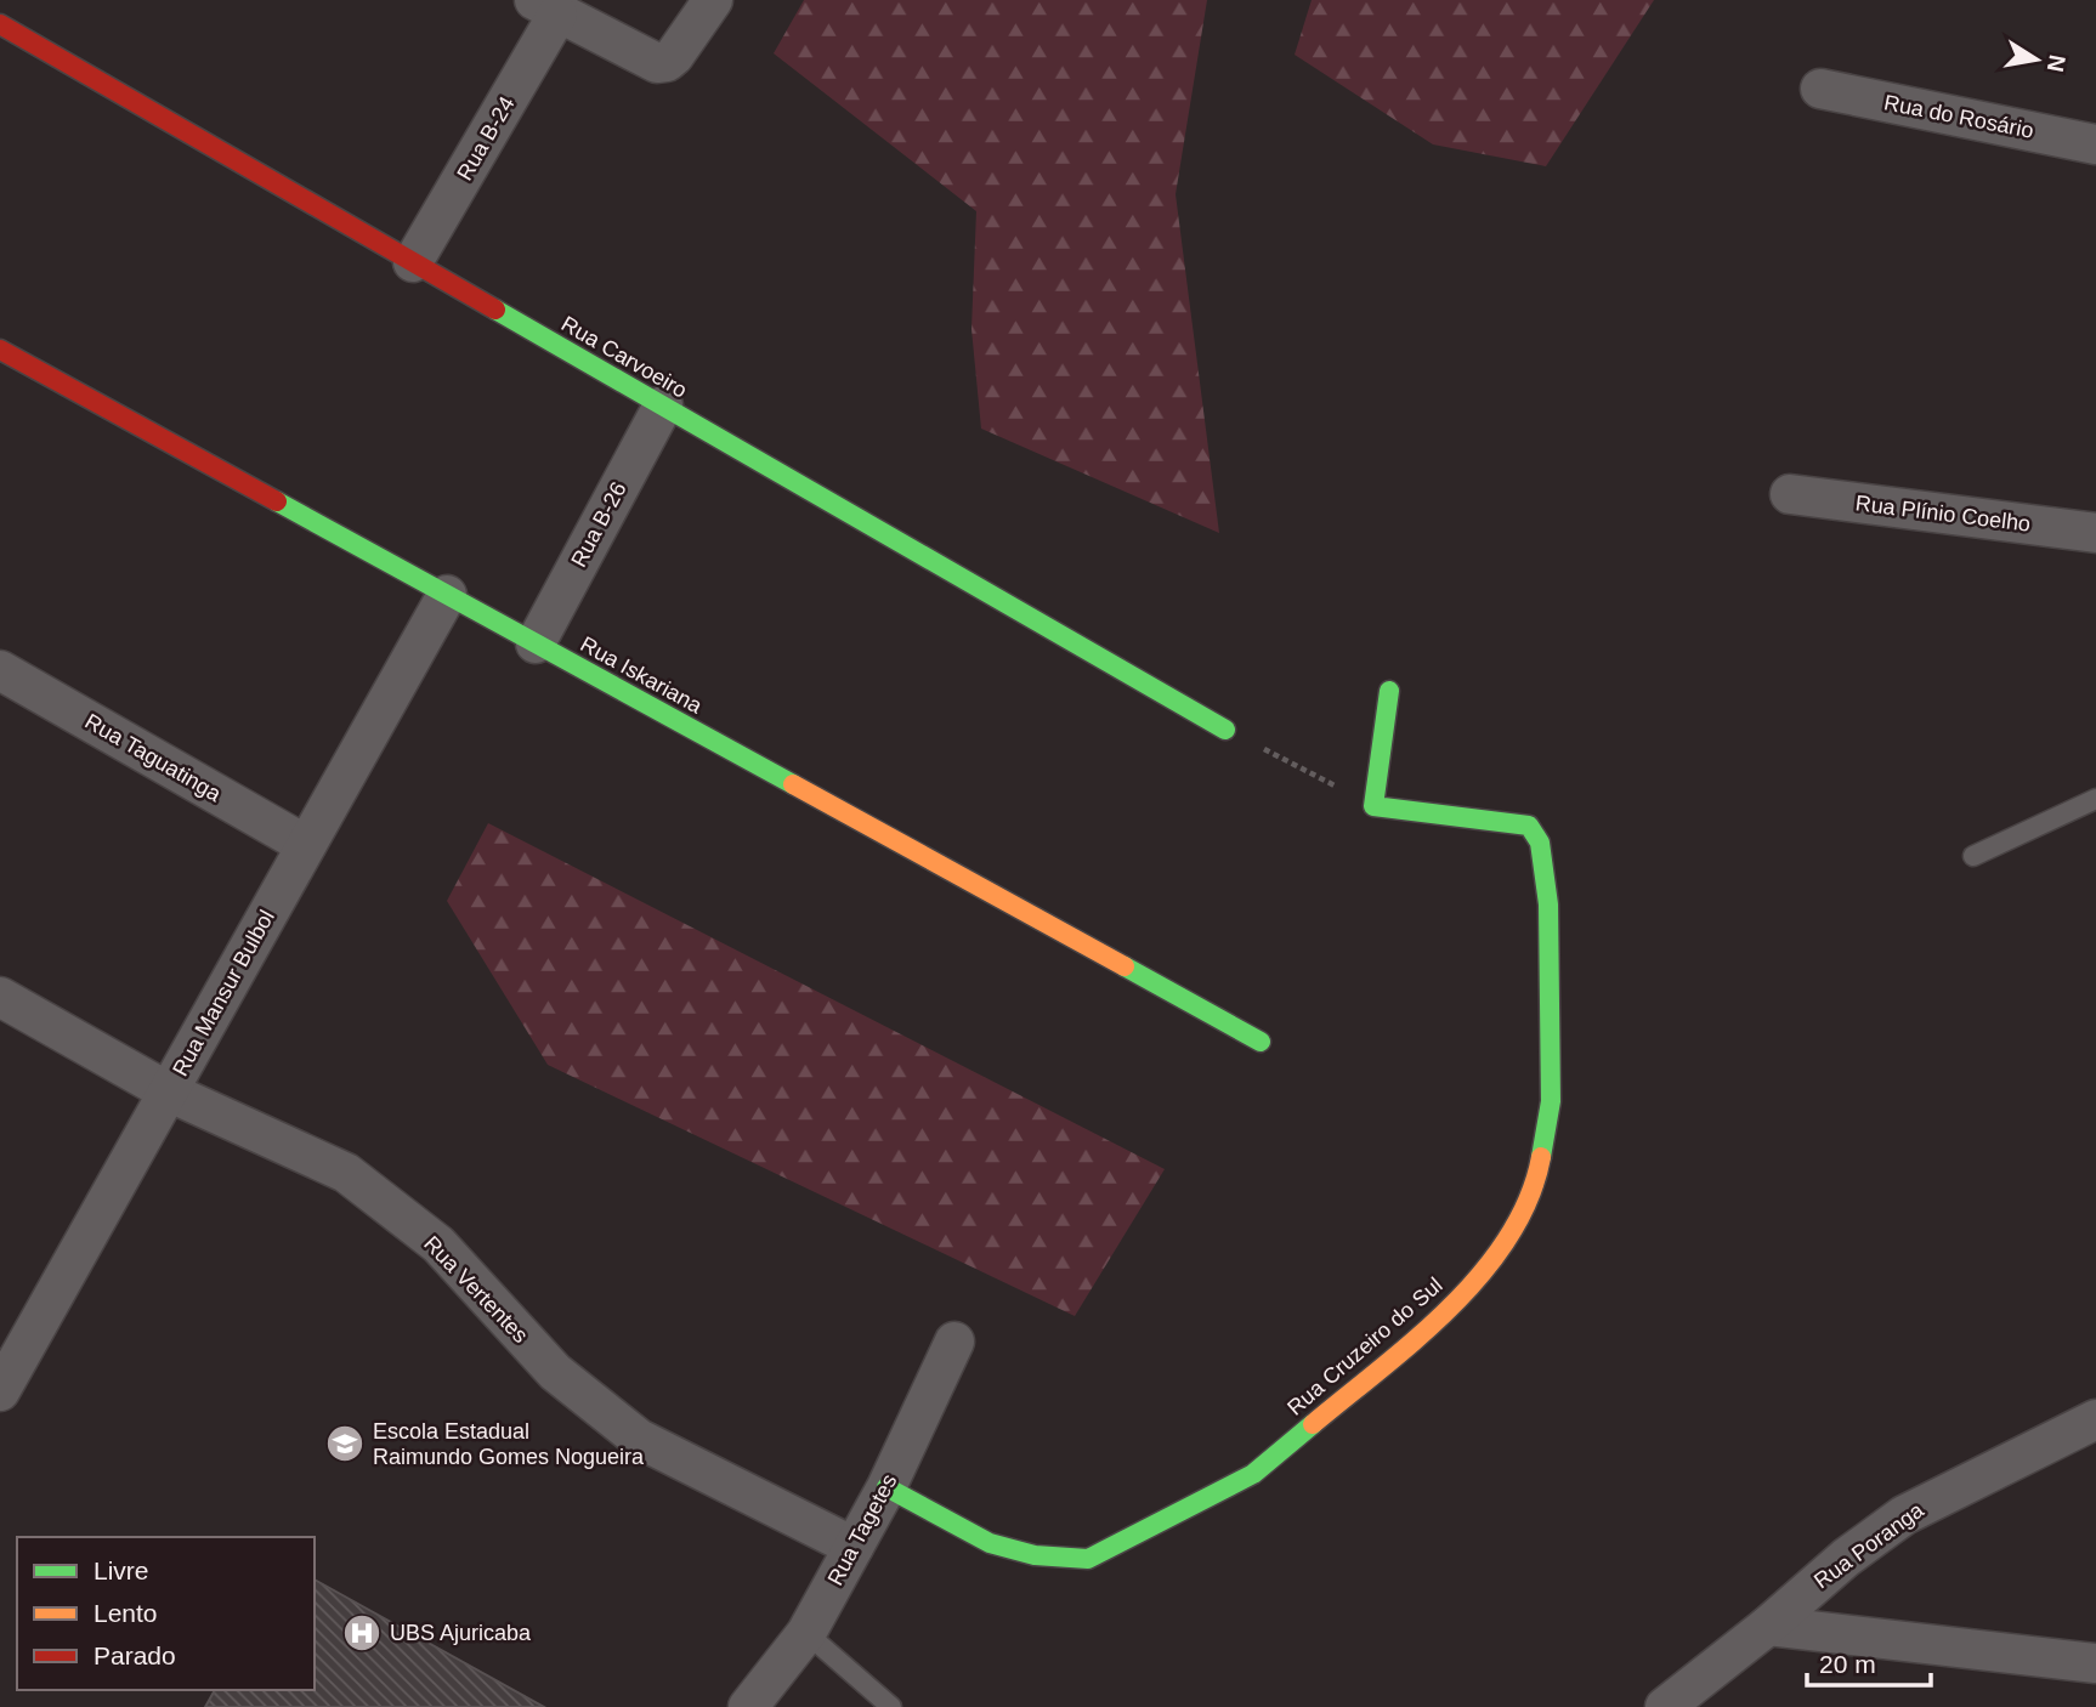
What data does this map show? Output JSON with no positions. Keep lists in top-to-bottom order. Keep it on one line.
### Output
{"streets":{"street":["Rua do Rosário","Rua B-24","Rua Carvoeiro","Rua Plínio Coelho","Rua B-26","Rua Iskariana","Rua Taguatinga","Rua Mansur Bulbol","Rua Vertentes","Rua Cruzeiro do Sul","Rua Tagetes","Rua Poranga"]},"crossings":[["Rua B-24","Rua Carvoeiro"],["Rua Carvoeiro","Rua B-26"],["Rua B-26","Rua Iskariana"],["Rua Iskariana","Rua Mansur Bulbol"],["Rua Taguatinga","Rua Mansur Bulbol"],["Rua Mansur Bulbol","Rua Vertentes"],["Rua Vertentes","Rua Tagetes"],["Rua Cruzeiro do Sul","Rua Tagetes"]],"places":{"school or university":["Escola Estadual Raimundo Gomes Nogueira"],"hospital":["UBS Ajuricaba"]},"legend":["Livre","Lento","Parado"],"scale_bar":"20 m","north":"right"}
